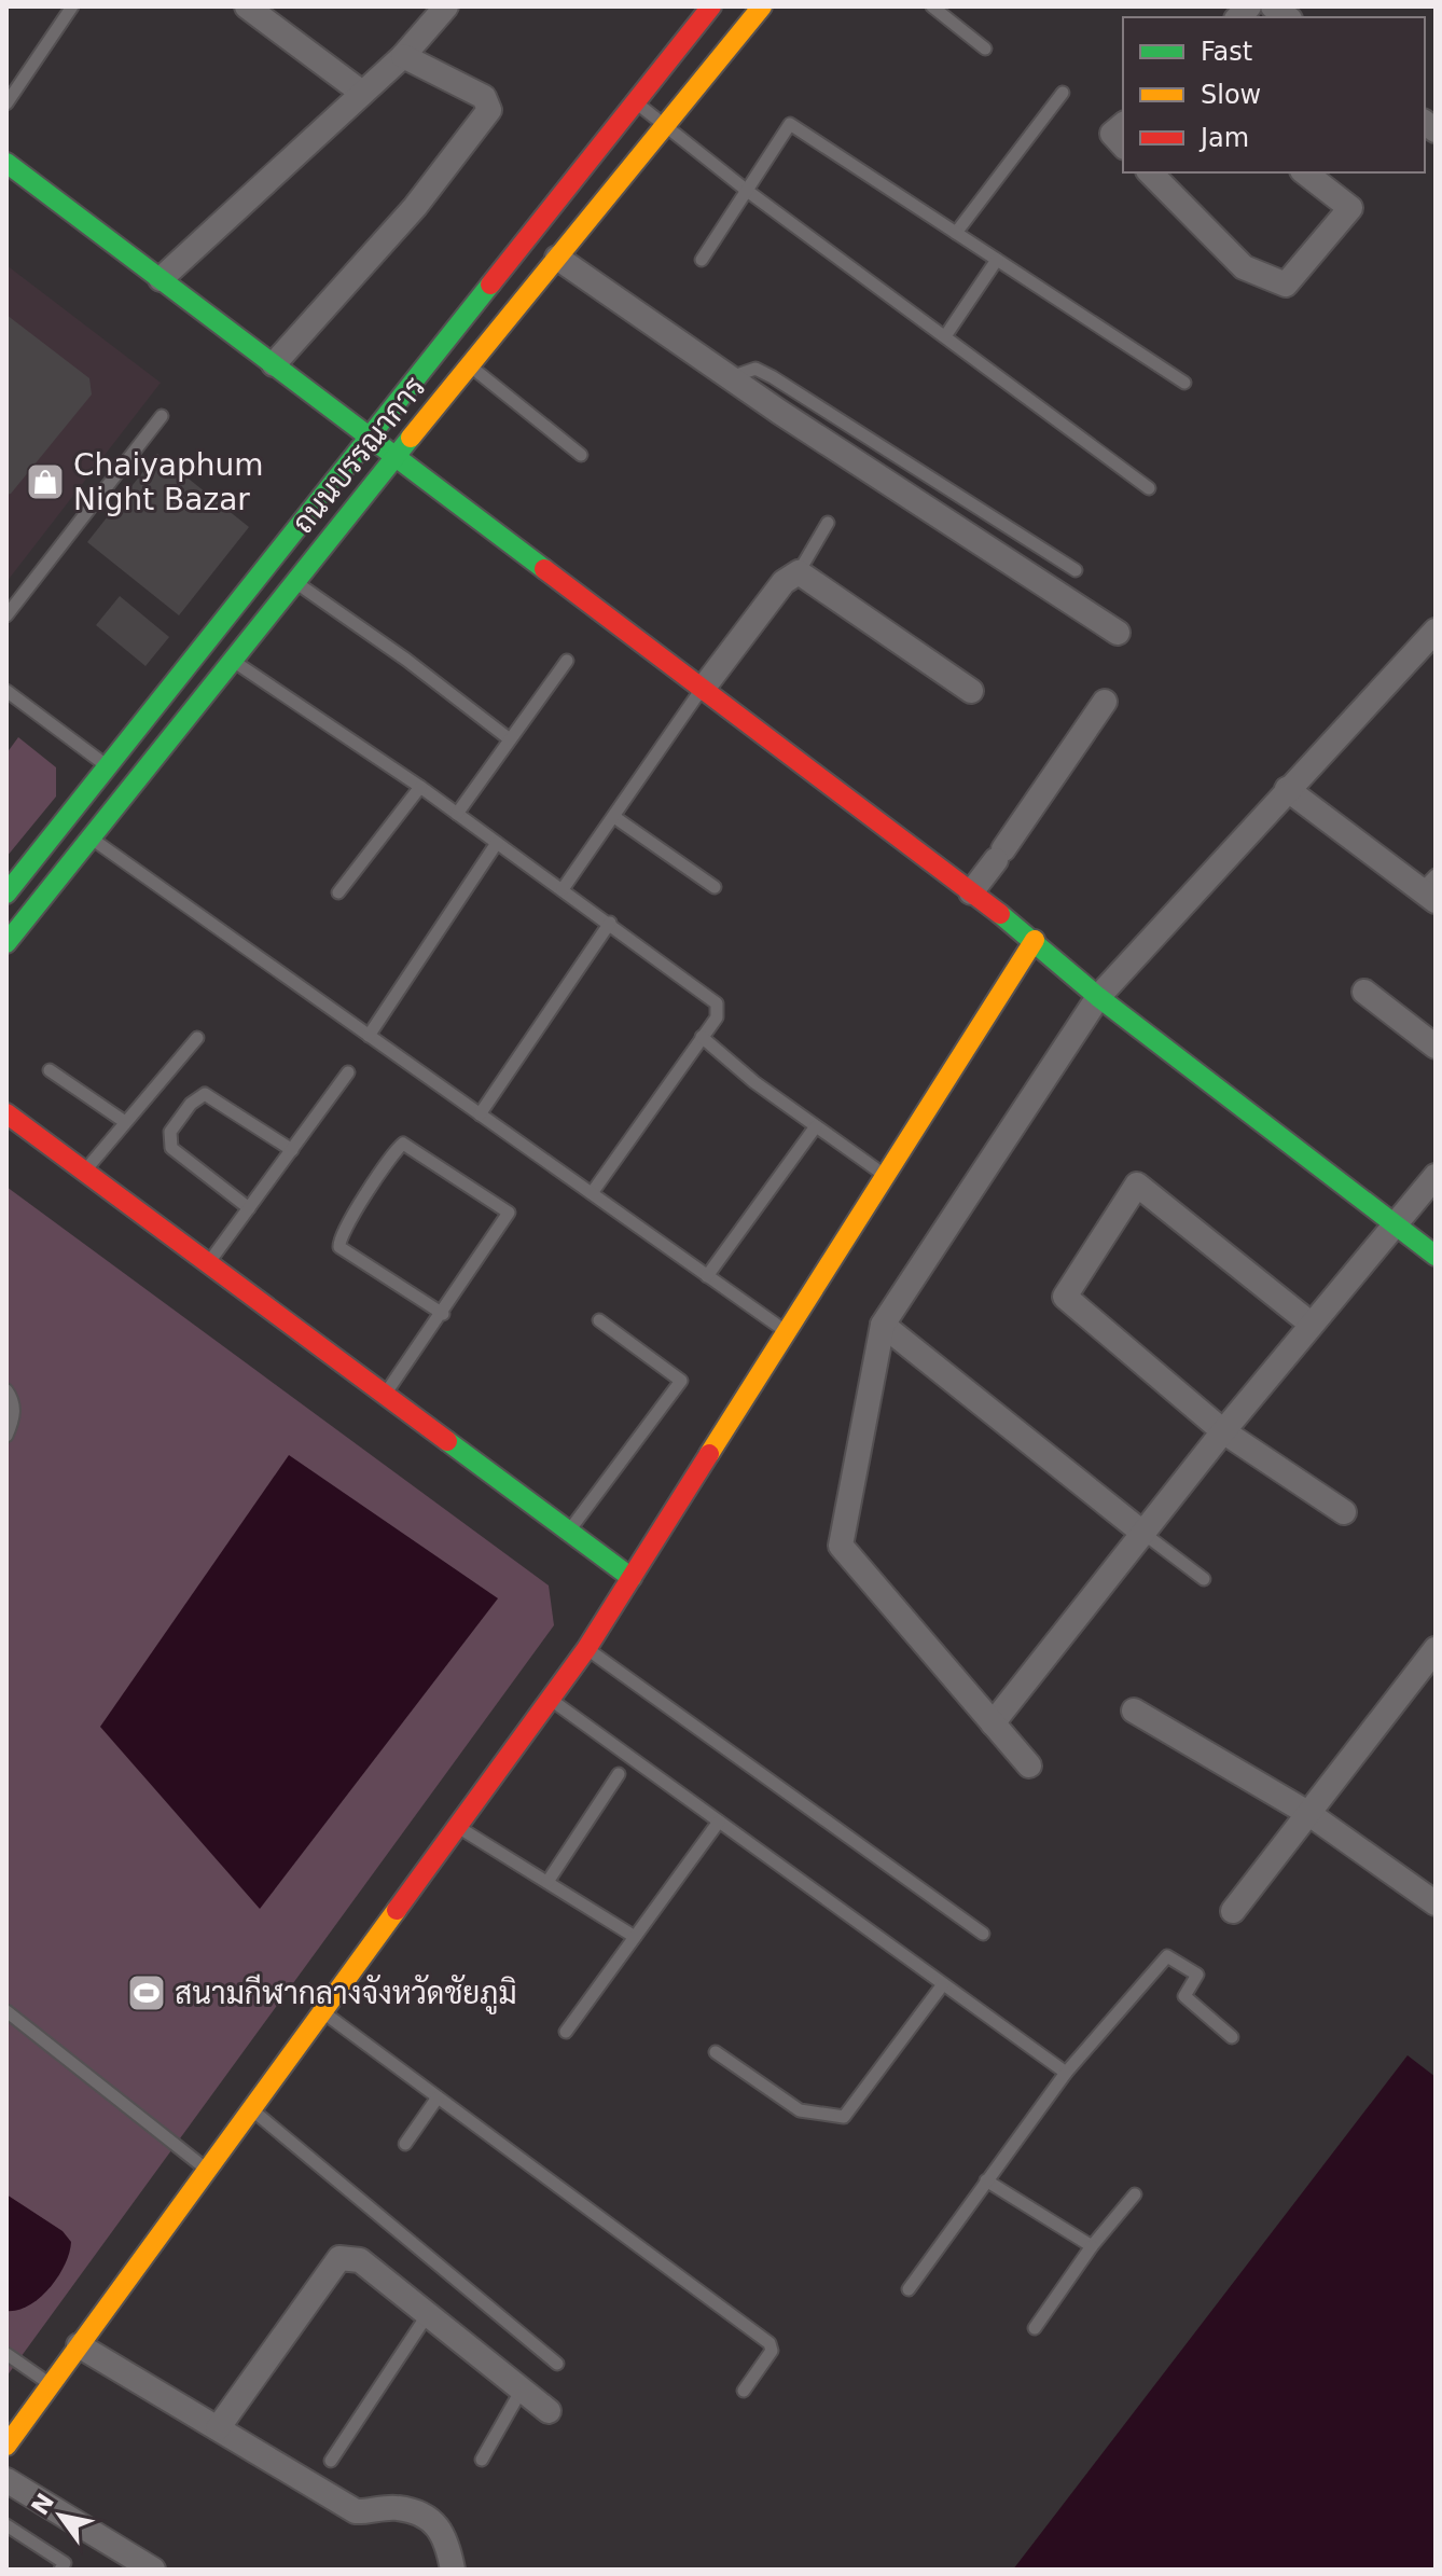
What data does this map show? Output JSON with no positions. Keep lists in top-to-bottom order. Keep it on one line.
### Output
{"streets":{"street":["ถนนบรรณาการ"]},"places":{"shop":["Chaiyaphum Night Bazar"],"sports":["สนามกีฬากลางจังหวัดชัยภูมิ"]},"legend":["Fast","Slow","Jam"],"north":"top left"}
